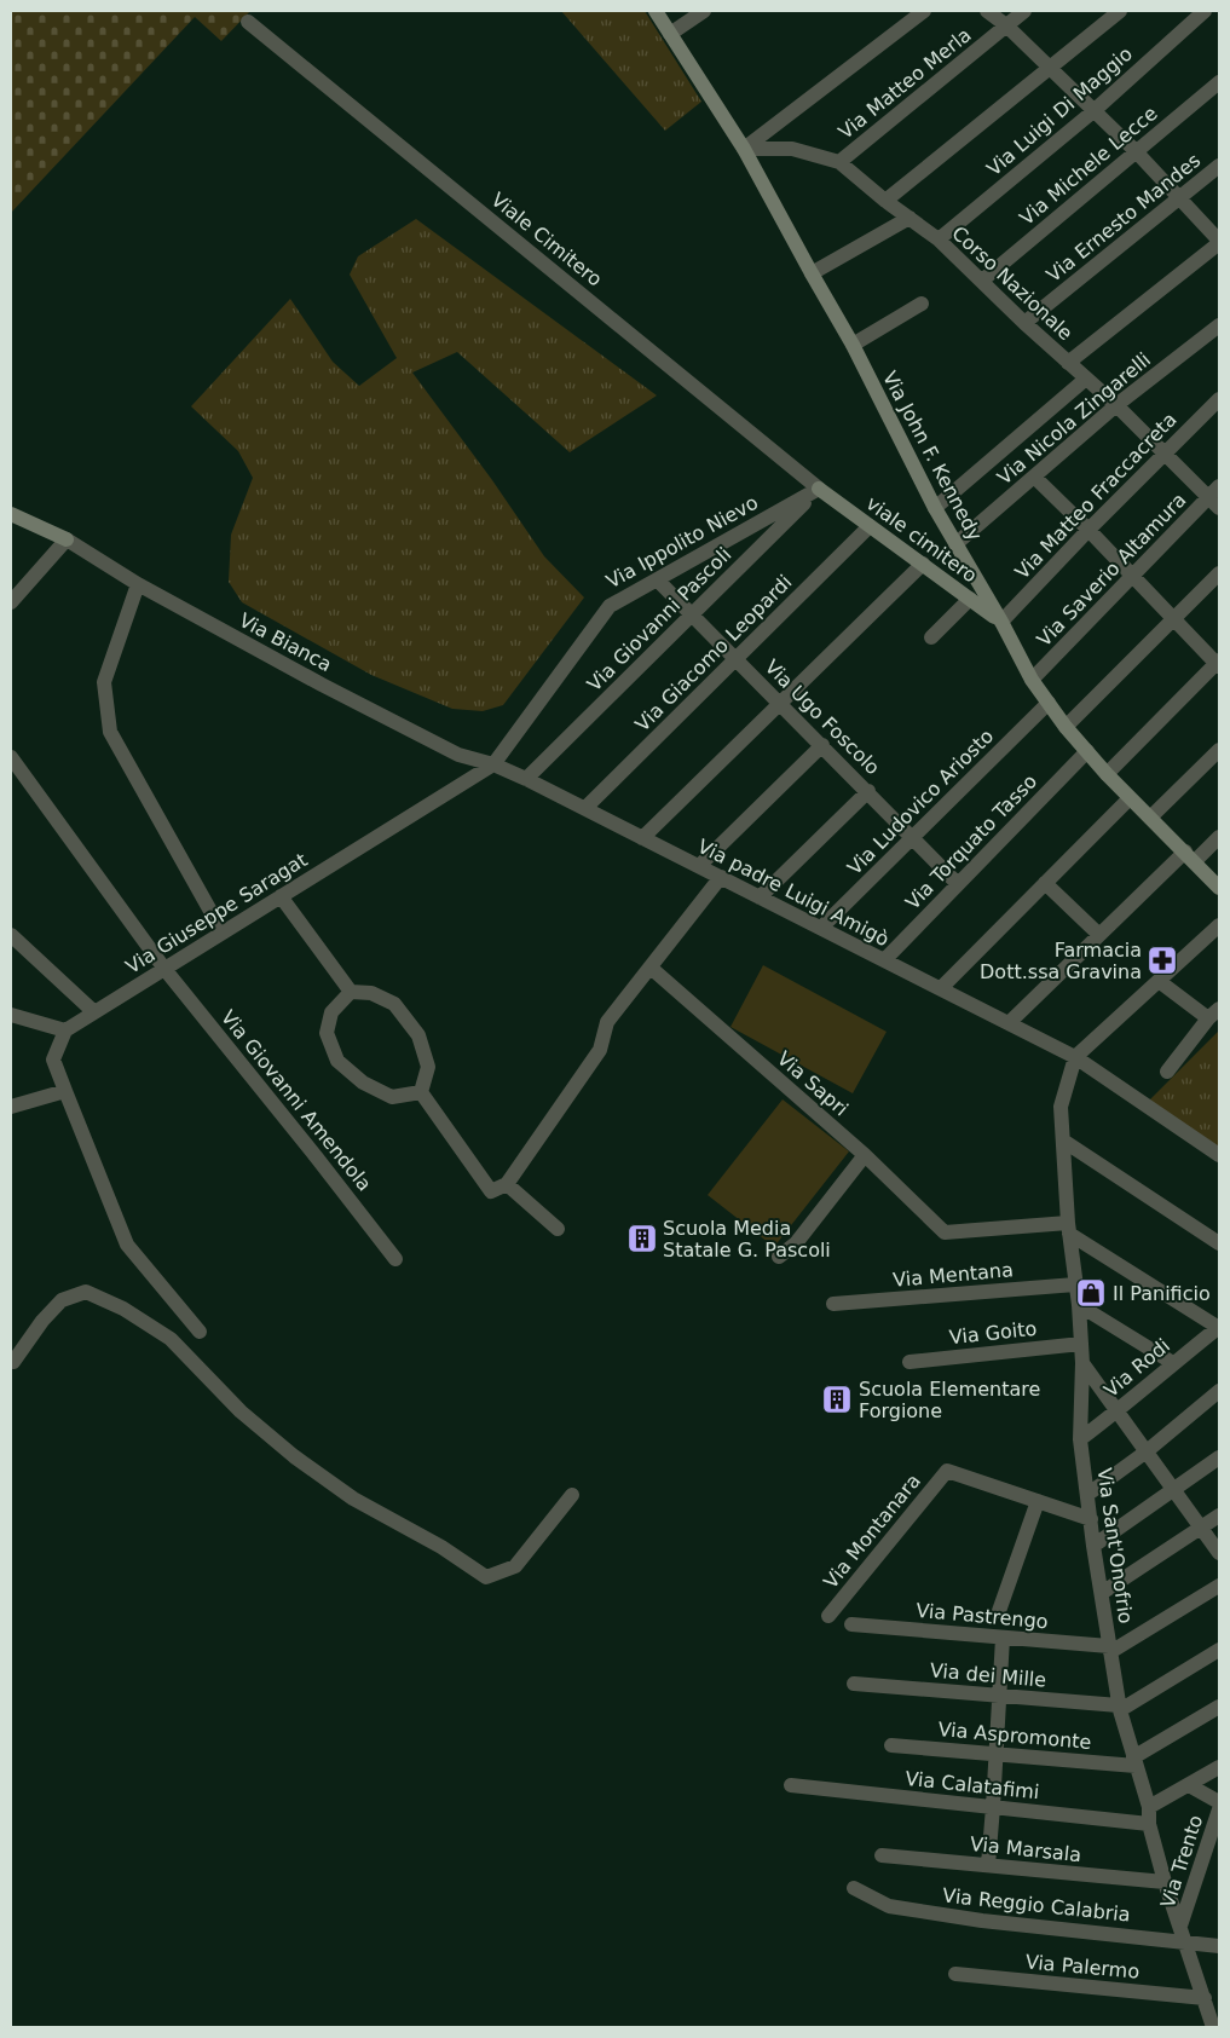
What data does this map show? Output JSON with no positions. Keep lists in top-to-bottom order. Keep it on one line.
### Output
{"streets":{"main road":["Via John F. Kennedy","viale cimitero"],"street":["Via Matteo Merla","Via Luigi Di Maggio","Via Michele Lecce","Via Ernesto Mandes","Viale Cimitero","Corso Nazionale","Via Nicola Zingarelli","Via Matteo Fraccacreta","Via Ippolito Nievo","Via Saverio Altamura","Via Giovanni Pascoli","Via Bianca","Via Giacomo Leopardi","Via Ugo Foscolo","Via Ludovico Ariosto","Via Torquato Tasso","Via padre Luigi Amigò","Via Giuseppe Saragat","Via Sapri","Via Giovanni Amendola","Via Mentana","Via Goito","Via Rodi","Via Montanara","Via Sant'Onofrio","Via Pastrengo","Via dei Mille","Via Aspromonte","Via Calatafimi","Via Marsala","Via Trento","Via Reggio Calabria","Via Palermo"]},"crossings":[["Via Matteo Merla","Corso Nazionale"],["Via Luigi Di Maggio","Corso Nazionale"],["Via Michele Lecce","Corso Nazionale"],["Via Ernesto Mandes","Corso Nazionale"],["Viale Cimitero","viale cimitero"],["Viale Cimitero","Via Ippolito Nievo"],["Viale Cimitero","Via Giovanni Pascoli"],["Corso Nazionale","Via Nicola Zingarelli"],["Corso Nazionale","Via John F. Kennedy"],["Corso Nazionale","Via Matteo Fraccacreta"],["Corso Nazionale","Via Saverio Altamura"],["Via Nicola Zingarelli","Via John F. Kennedy"],["Via John F. Kennedy","Via Matteo Fraccacreta"],["Via John F. Kennedy","viale cimitero"],["Via John F. Kennedy","Via Saverio Altamura"],["Via John F. Kennedy","Via Ludovico Ariosto"],["Via John F. Kennedy","Via Torquato Tasso"],["Via Matteo Fraccacreta","viale cimitero"],["viale cimitero","Via Ippolito Nievo"],["viale cimitero","Via Giovanni Pascoli"],["viale cimitero","Via Giacomo Leopardi"],["Via Ippolito Nievo","Via Giovanni Pascoli"],["Via Ippolito Nievo","Via Bianca"],["Via Ippolito Nievo","Via Ugo Foscolo"],["Via Ippolito Nievo","Via padre Luigi Amigò"],["Via Ippolito Nievo","Via Giuseppe Saragat"],["Via Giovanni Pascoli","Via Ugo Foscolo"],["Via Giovanni Pascoli","Via padre Luigi Amigò"],["Via Bianca","Via padre Luigi Amigò"],["Via Bianca","Via Giuseppe Saragat"],["Via Giacomo Leopardi","Via Ugo Foscolo"],["Via Giacomo Leopardi","Via padre Luigi Amigò"],["Via Ugo Foscolo","Via Ludovico Ariosto"],["Via Ugo Foscolo","Via Torquato Tasso"],["Via Ludovico Ariosto","Via padre Luigi Amigò"],["Via Torquato Tasso","Via padre Luigi Amigò"],["Via padre Luigi Amigò","Via Giuseppe Saragat"],["Via padre Luigi Amigò","Via Sant'Onofrio"],["Via Giuseppe Saragat","Via Giovanni Amendola"],["Via Sapri","Via Sant'Onofrio"],["Via Mentana","Via Sant'Onofrio"],["Via Goito","Via Sant'Onofrio"],["Via Rodi","Via Sant'Onofrio"],["Via Sant'Onofrio","Via Pastrengo"],["Via Sant'Onofrio","Via dei Mille"],["Via Sant'Onofrio","Via Aspromonte"],["Via Sant'Onofrio","Via Calatafimi"],["Via Sant'Onofrio","Via Marsala"],["Via Sant'Onofrio","Via Trento"],["Via Sant'Onofrio","Via Reggio Calabria"],["Via Sant'Onofrio","Via Palermo"],["Via Trento","Via Reggio Calabria"]],"places":{"pharmacy":["Farmacia Dott.ssa Gravina"],"building":["Scuola Media Statale G. Pascoli","Scuola Elementare Forgione"],"shop":["Il Panificio"]}}
